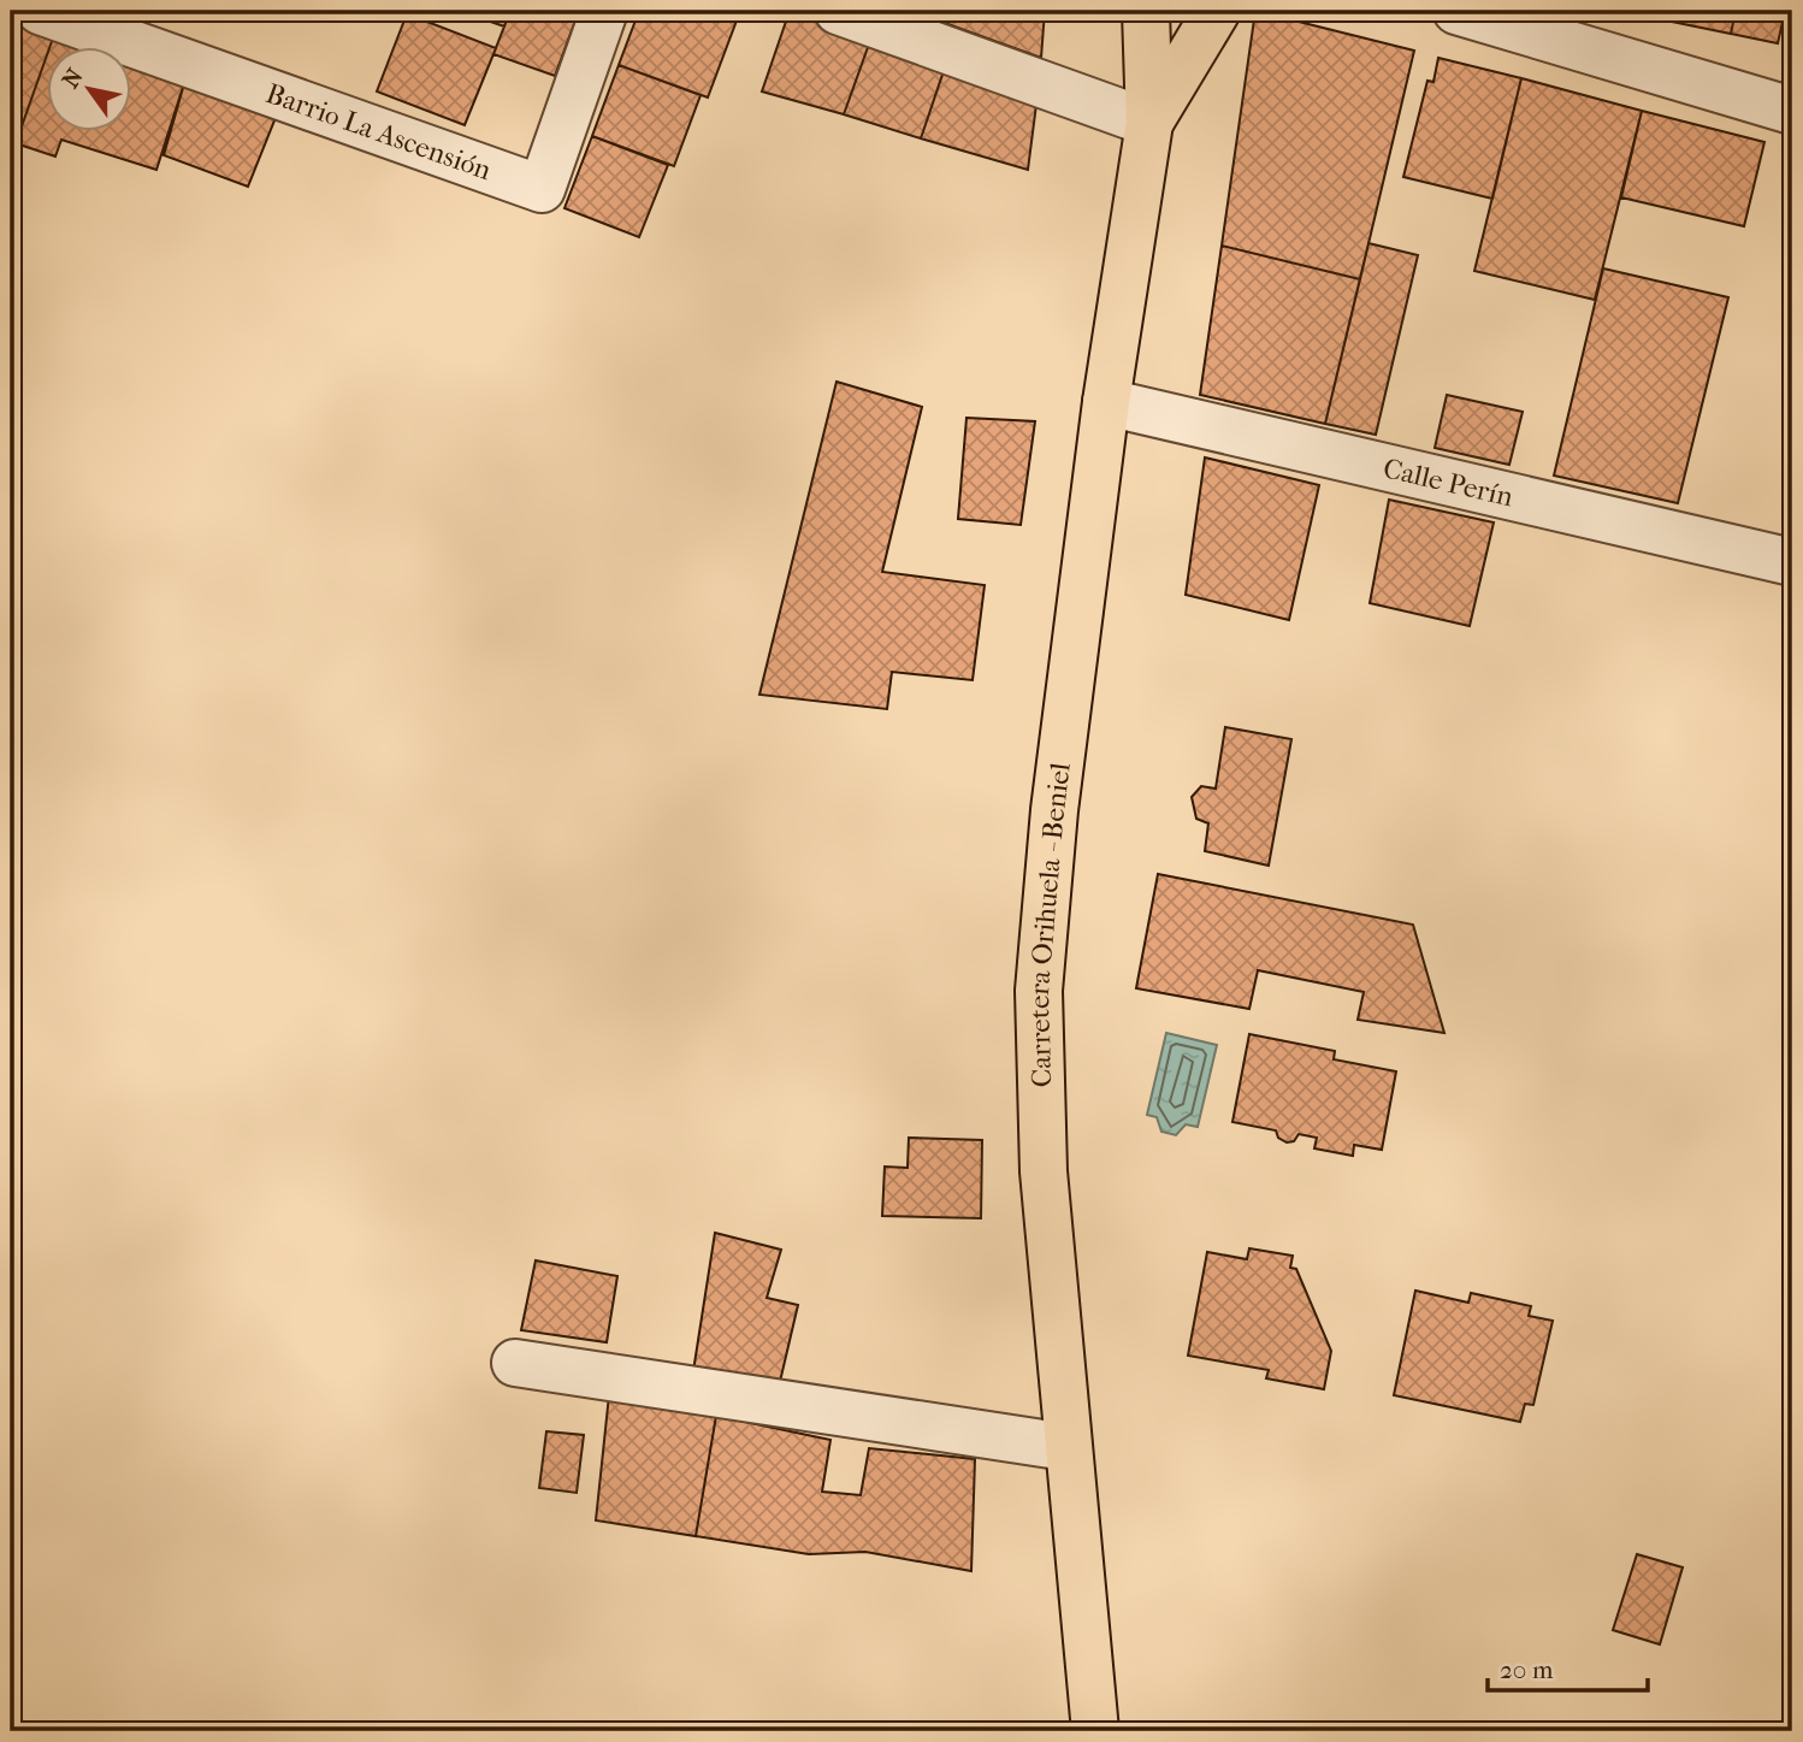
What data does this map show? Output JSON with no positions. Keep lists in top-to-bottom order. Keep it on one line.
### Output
{"streets":{"main road":["Carretera Orihuela - Beniel"],"street":["Barrio La Ascensión","Calle Perín"]},"crossings":[["Calle Perín","Carretera Orihuela - Beniel"]],"scale_bar":"20 m","north":"top left"}
